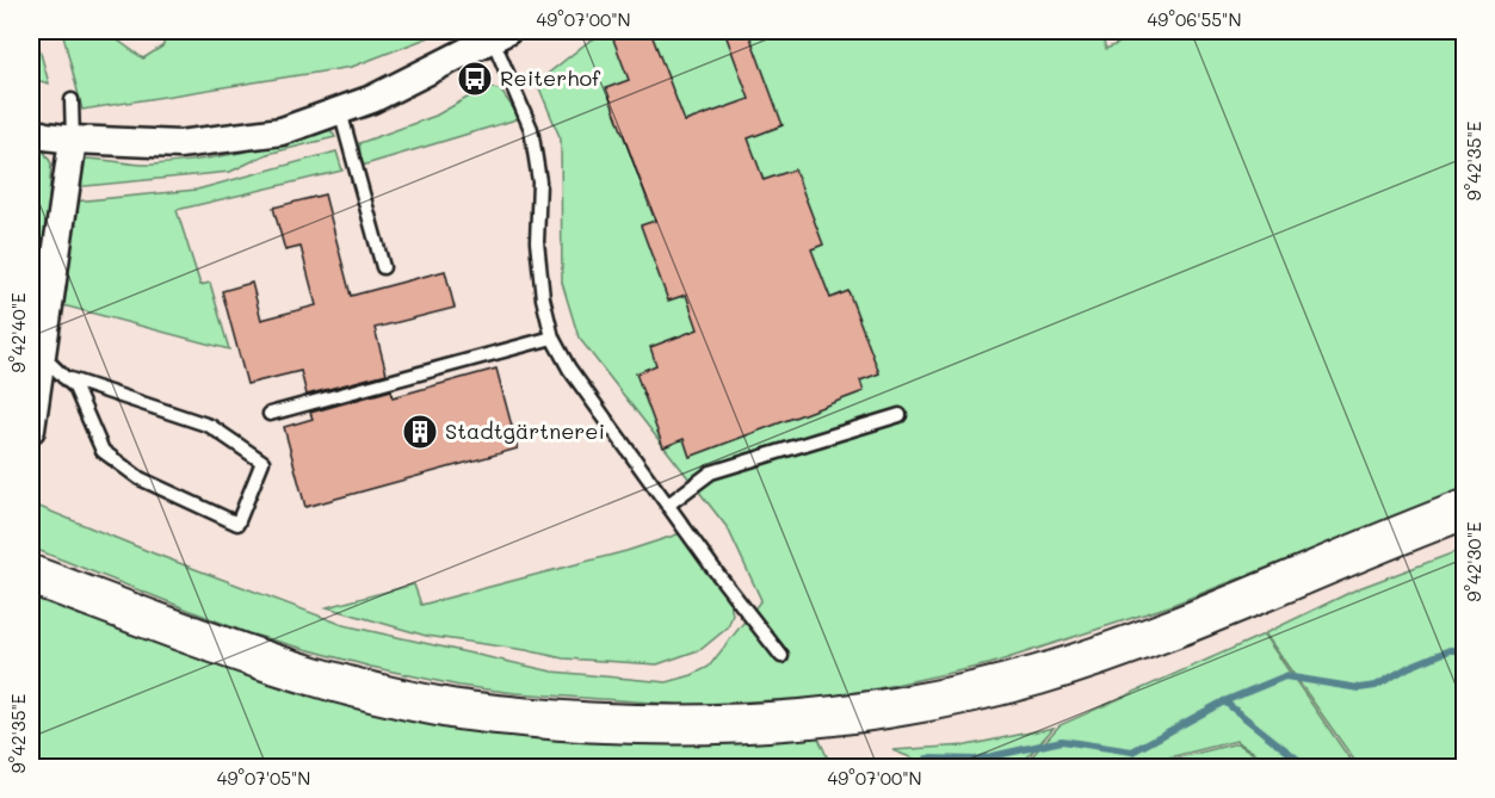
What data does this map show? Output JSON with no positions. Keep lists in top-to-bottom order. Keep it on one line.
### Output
{"places":{"bus stop":["Reiterhof"],"building":["Stadtgärtnerei"]},"coordinates":["49°07'00\"N","49°06'55\"N","9°42'35\"E","9°42'40\"E","9°42'30\"E","49°07'05\"N"]}
